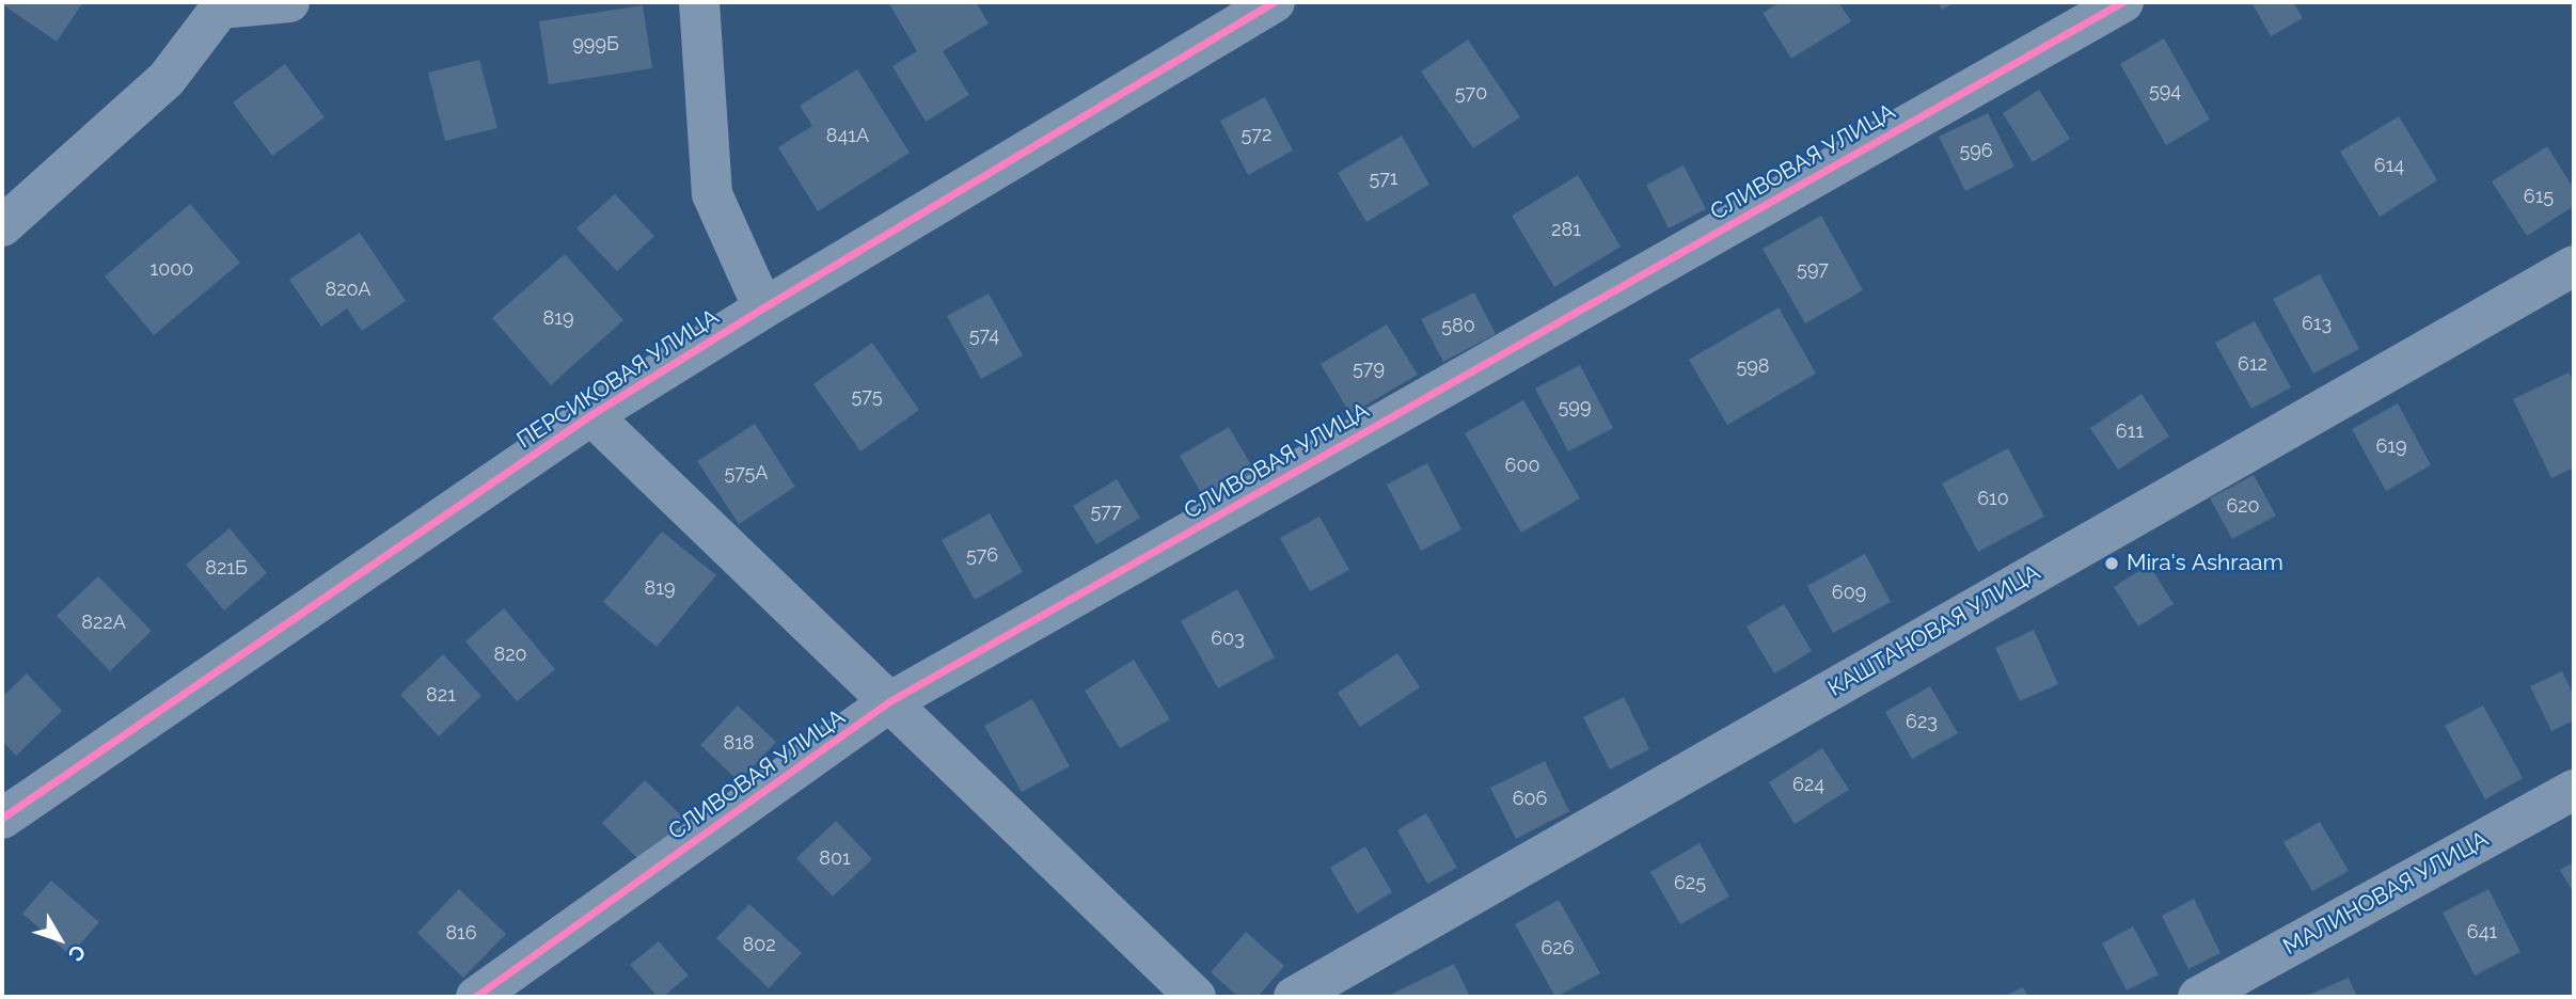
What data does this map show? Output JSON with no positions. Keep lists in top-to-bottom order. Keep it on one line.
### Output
{"streets":{"street":["СЛИВОВАЯ УЛИЦА","ПЕРСИКОВАЯ УЛИЦА","КАШТАНОВАЯ УЛИЦА","МАЛИНОВАЯ УЛИЦА"]},"places":["Mira's Ashraam"],"house_numbers":["999Б","594","570","572","841А","596","614","571","615","281","1000","597","820А","819","613","580","574","612","598","579","575","599","611","619","600","575А","610","620","577","576","821Б","819","609","822А","603","820","821","623","818","624","606","801","625","641","816","802","626"],"north":"bottom right"}
